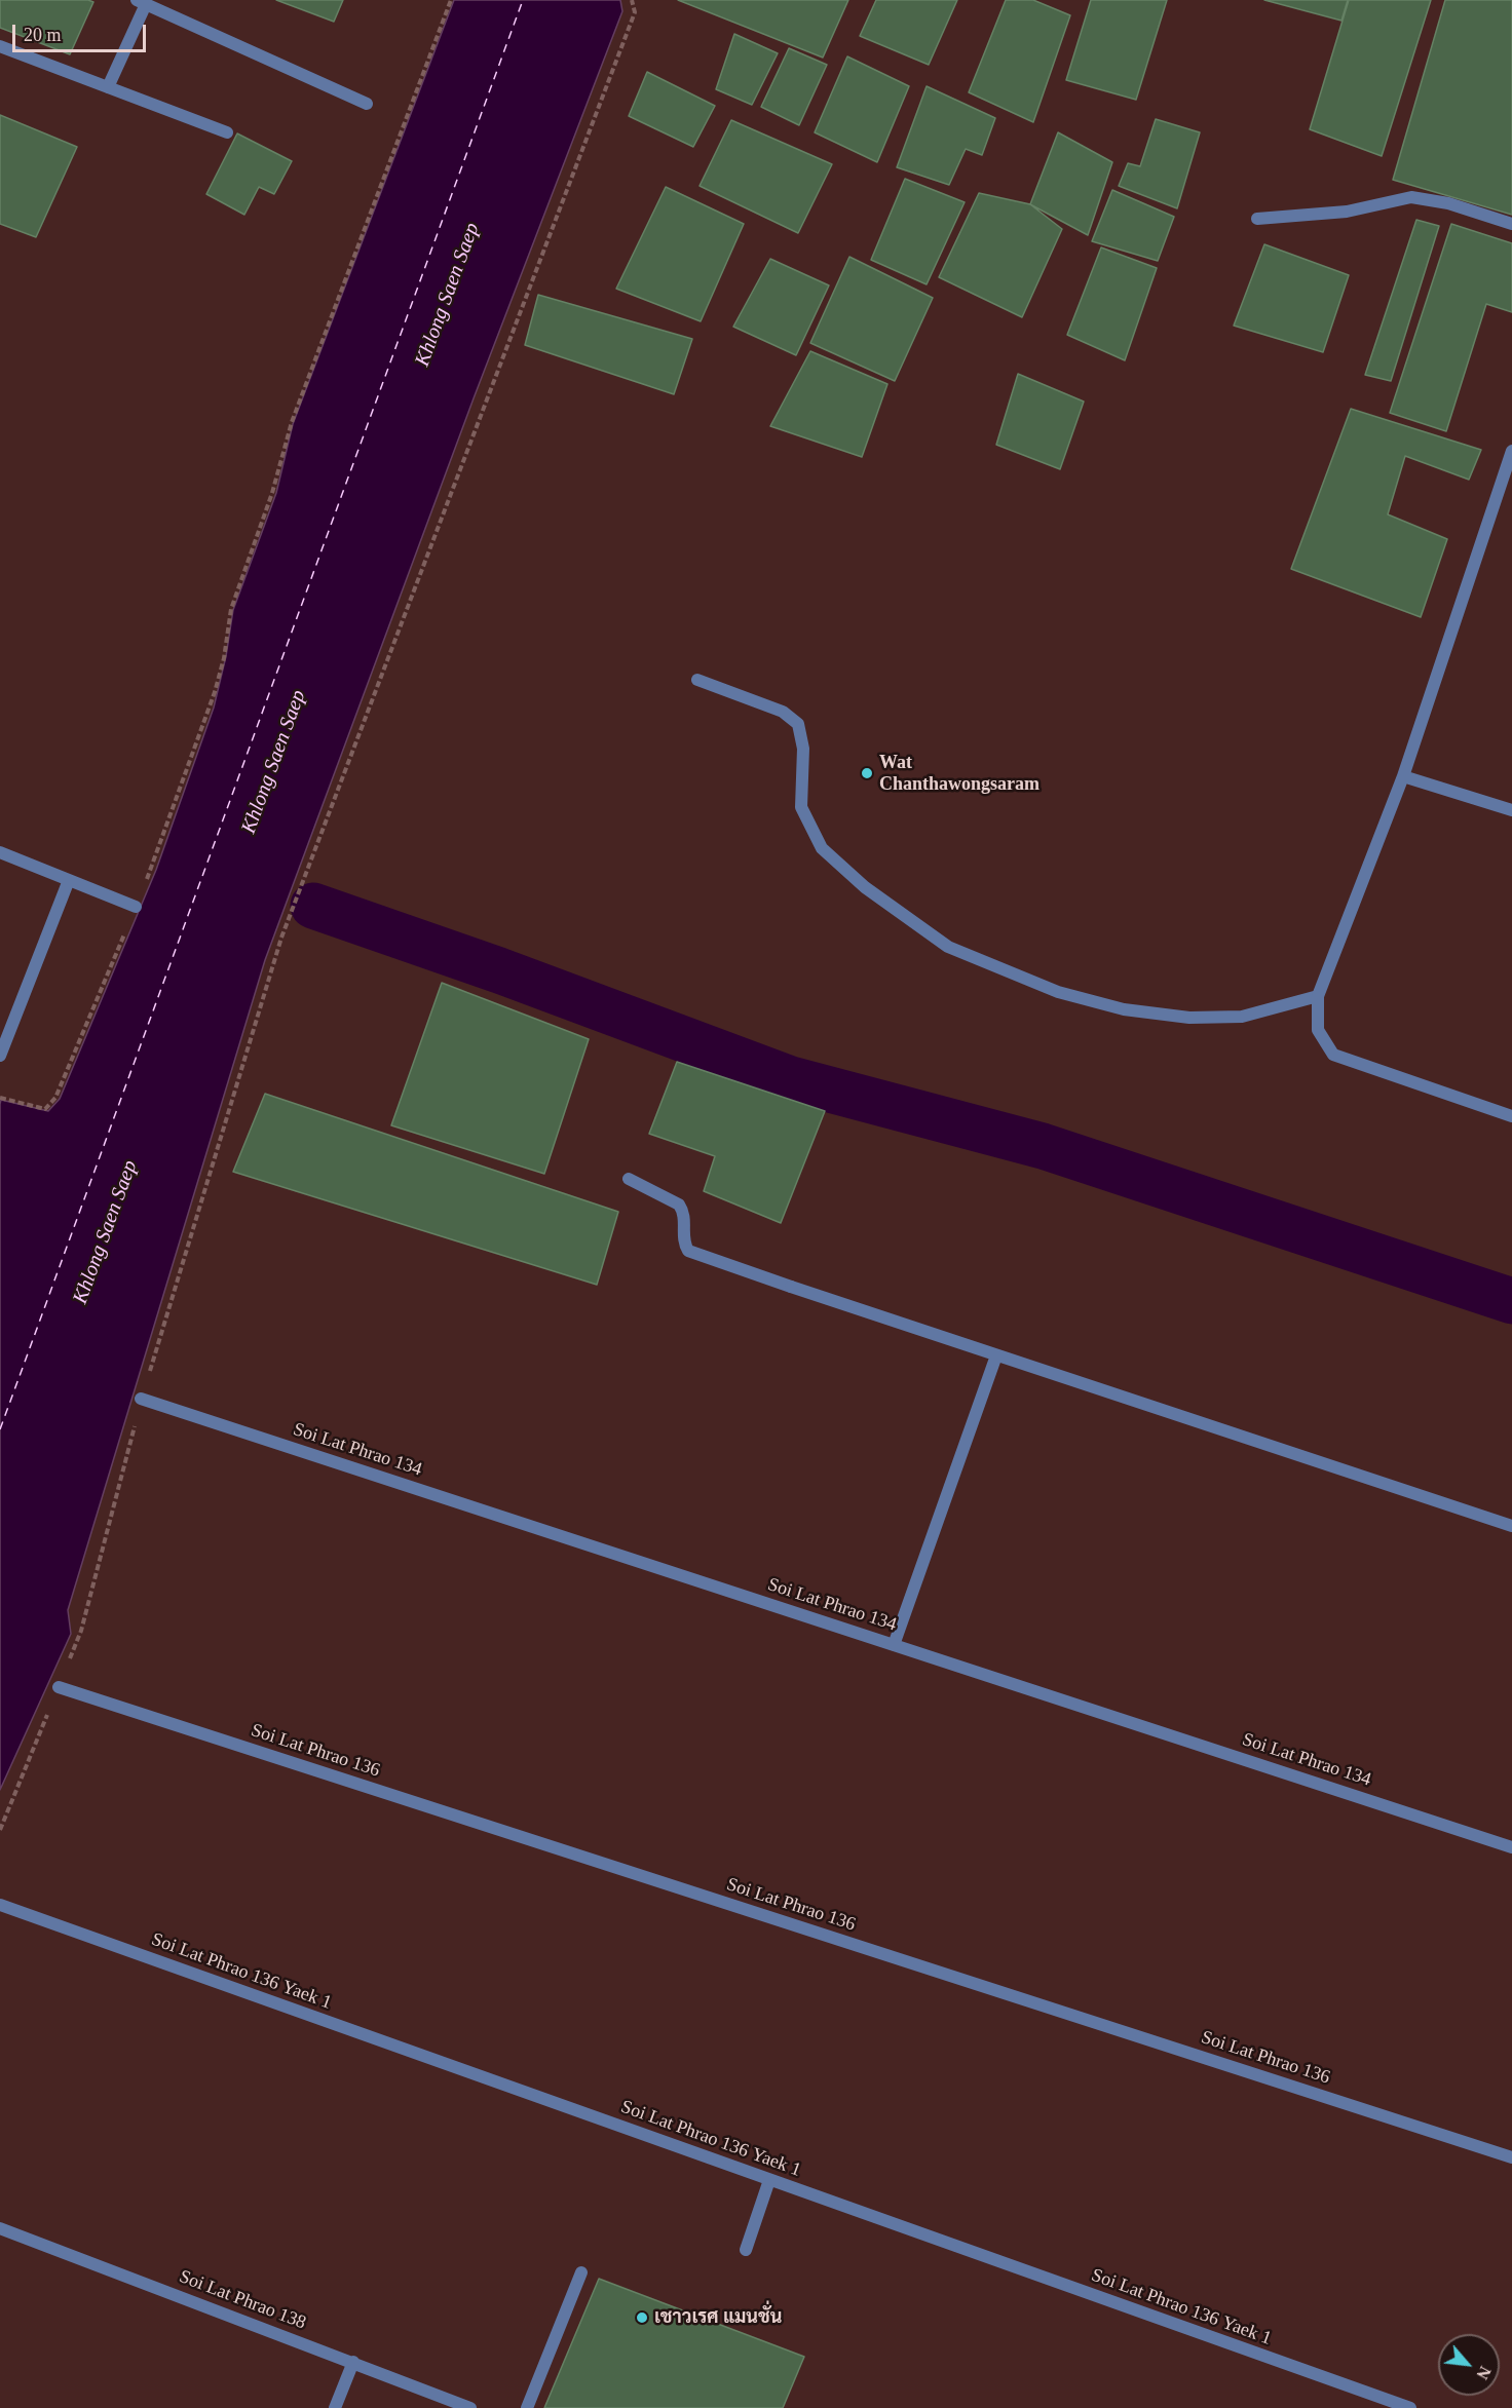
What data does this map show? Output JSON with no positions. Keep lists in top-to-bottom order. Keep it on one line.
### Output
{"streets":{"street":["Soi Lat Phrao 134","Soi Lat Phrao 136","Soi Lat Phrao 136 Yaek 1","Soi Lat Phrao 138"]},"water":["Khlong Saen Saep"],"places":["Wat Chanthawongsaram","เชาวเรศ แมนชั่น"],"scale_bar":"20 m","north":"bottom right"}
